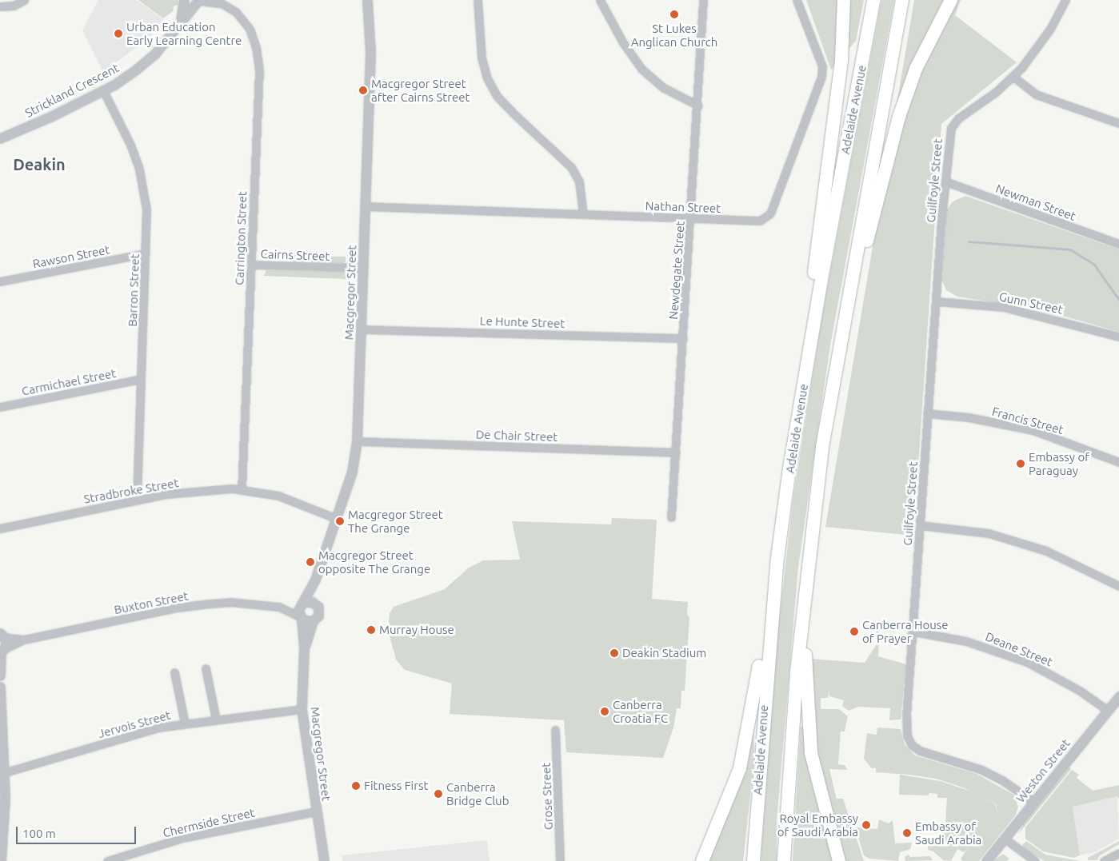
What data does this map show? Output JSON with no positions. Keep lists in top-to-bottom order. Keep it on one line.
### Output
{"streets":{"highway":["Adelaide Avenue"],"street":["Strickland Crescent","Guilfoyle Street","Newman Street","Nathan Street","Carrington Street","Cairns Street","Rawson Street","Newdegate Street","Barron Street","Macgregor Street","Gunn Street","Le Hunte Street","Carmichael Street","Francis Street","De Chair Street","Stradbroke Street","Buxton Street","Deane Street","Jervois Street","Weston Street","Grose Street","Chermside Street"]},"crossings":[["Strickland Crescent","Carrington Street"],["Strickland Crescent","Barron Street"],["Guilfoyle Street","Newman Street"],["Guilfoyle Street","Gunn Street"],["Guilfoyle Street","Francis Street"],["Guilfoyle Street","Deane Street"],["Guilfoyle Street","Weston Street"],["Nathan Street","Newdegate Street"],["Nathan Street","Macgregor Street"],["Carrington Street","Cairns Street"],["Carrington Street","Stradbroke Street"],["Cairns Street","Macgregor Street"],["Rawson Street","Barron Street"],["Newdegate Street","Le Hunte Street"],["Newdegate Street","De Chair Street"],["Barron Street","Carmichael Street"],["Barron Street","Stradbroke Street"],["Macgregor Street","Le Hunte Street"],["Macgregor Street","De Chair Street"],["Macgregor Street","Stradbroke Street"],["Macgregor Street","Buxton Street"],["Macgregor Street","Jervois Street"],["Macgregor Street","Chermside Street"],["Deane Street","Weston Street"]],"districts":["Deakin"],"places":["St Lukes Anglican Church","Urban Education Early Learning Centre","Macgregor Street after Cairns Street","Embassy of Paraguay","Macgregor Street The Grange","Macgregor Street opposite The Grange","Murray House","Canberra House of Prayer","Deakin Stadium","Canberra Croatia FC","Fitness First","Canberra Bridge Club","Royal Embassy of Saudi Arabia","Embassy of Saudi Arabia"],"scale_bar":"100 m"}
